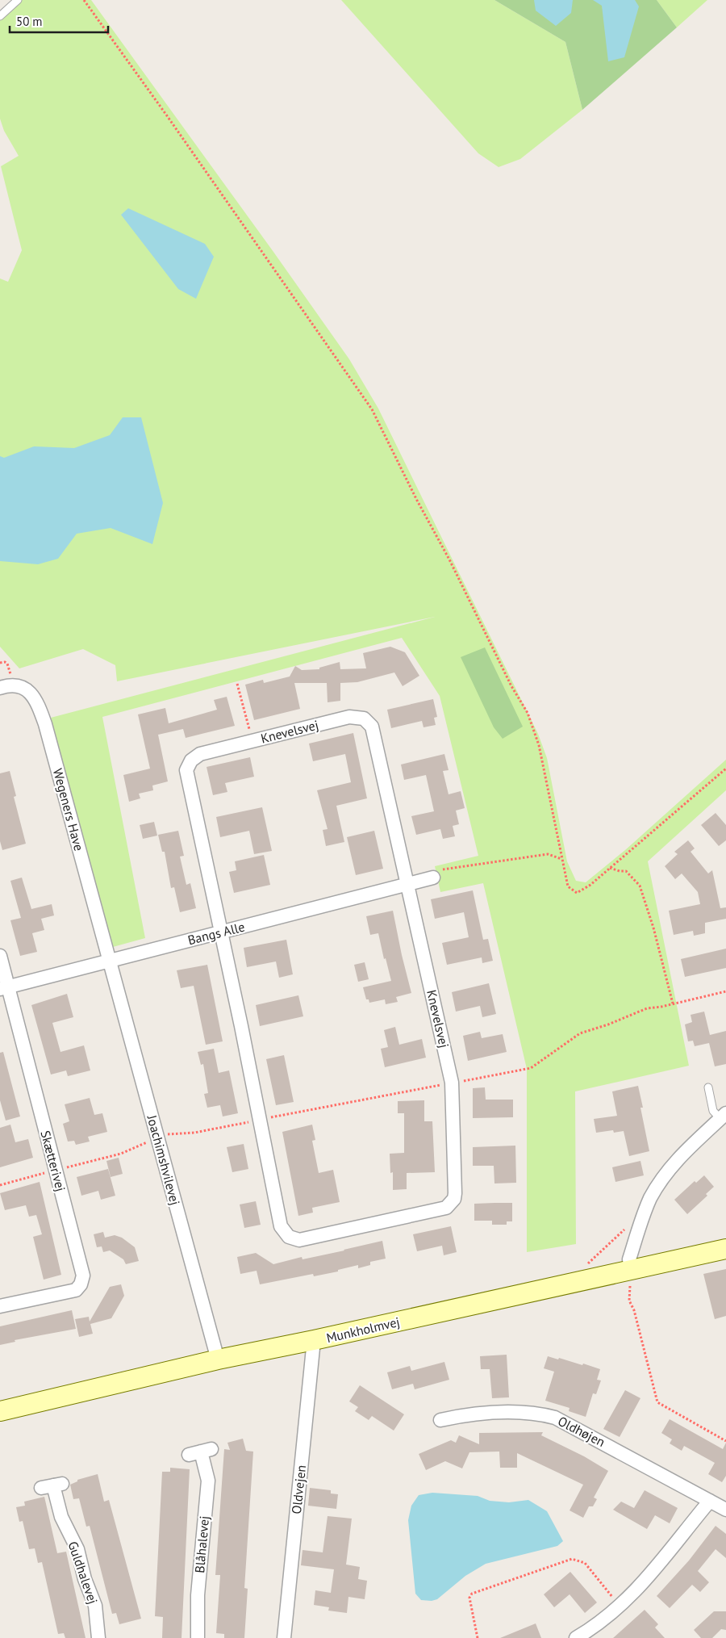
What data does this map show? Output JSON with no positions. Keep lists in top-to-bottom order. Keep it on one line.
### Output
{"streets":{"street":["Knevelsvej","Wegeners Have","Bangs Alle","Joachimshvilevej","Skætterivej","Munkholmvej","Oldhøjen","Oldvejen","Blåhalevej","Guldhalevej"]},"crossings":[["Knevelsvej","Bangs Alle"],["Wegeners Have","Bangs Alle"],["Wegeners Have","Joachimshvilevej"],["Bangs Alle","Joachimshvilevej"],["Bangs Alle","Skætterivej"],["Joachimshvilevej","Munkholmvej"],["Munkholmvej","Oldvejen"]],"scale_bar":"50 m"}
